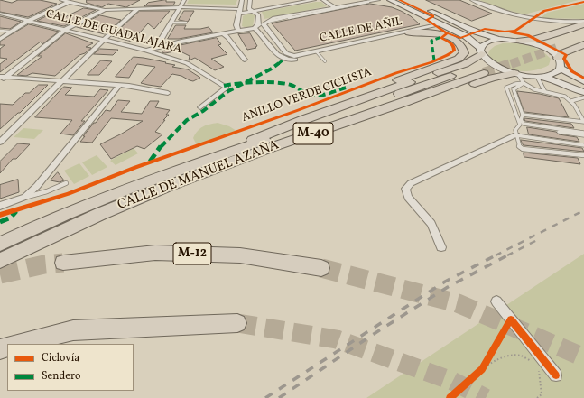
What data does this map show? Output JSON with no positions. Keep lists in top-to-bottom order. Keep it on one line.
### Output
{"streets":{"highway":["M-40","CALLE DE MANUEL AZAÑA","M-12"],"street":["CALLE DE AÑIL","CALLE DE GUADALAJARA"],"cycle path":["ANILLO VERDE CICLISTA"]},"legend":["Ciclovía","Sendero"]}
